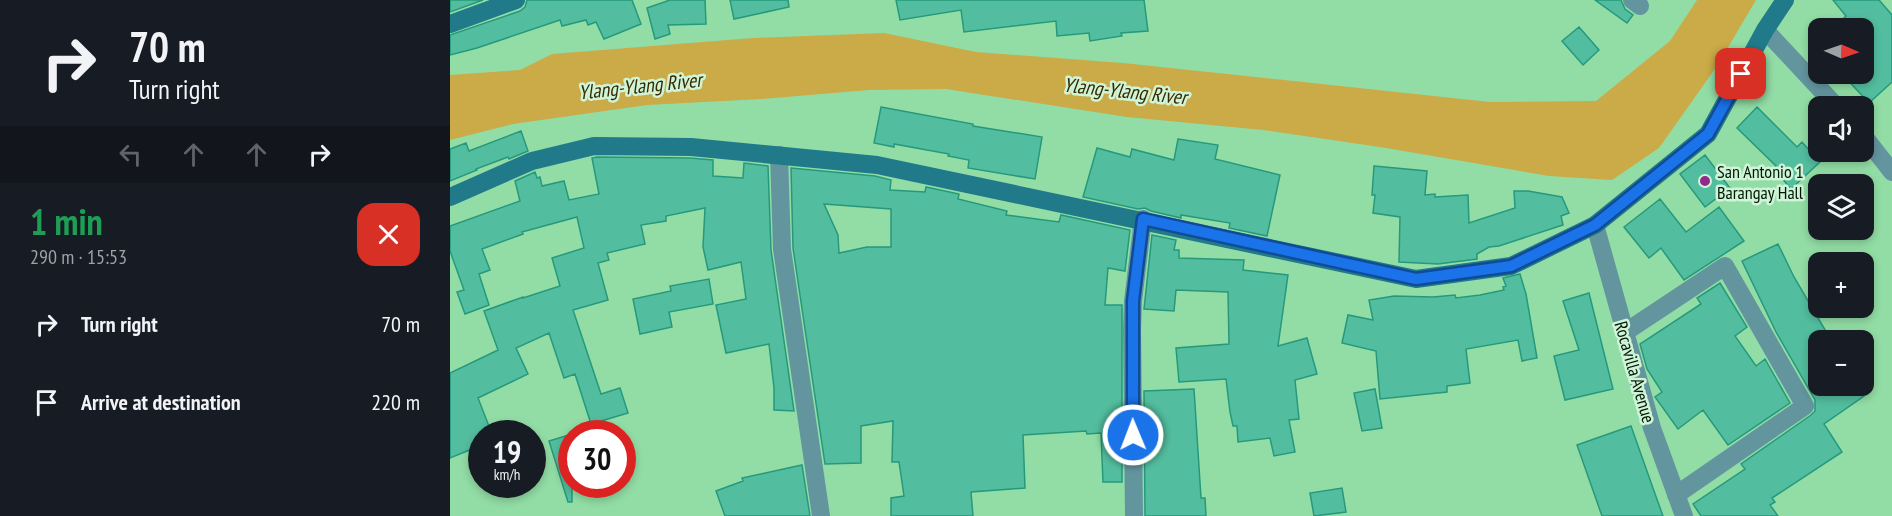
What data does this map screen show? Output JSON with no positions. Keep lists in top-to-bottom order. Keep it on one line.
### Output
{"streets":{"street":["Rocavilla Avenue"]},"water":["Ylang-Ylang River"],"places":["San Antonio 1 Barangay Hall"],"north":"right","page":{"turn":["70 m","Turn right"],"map_buttons":["+","−"],"heading":["1 min","290 m · 15:53"],"list":[{"name":"Turn right","value":"70 m"},{"name":"Arrive at destination","value":"220 m"}],"speed":"19 km/h","limit":"30"}}
